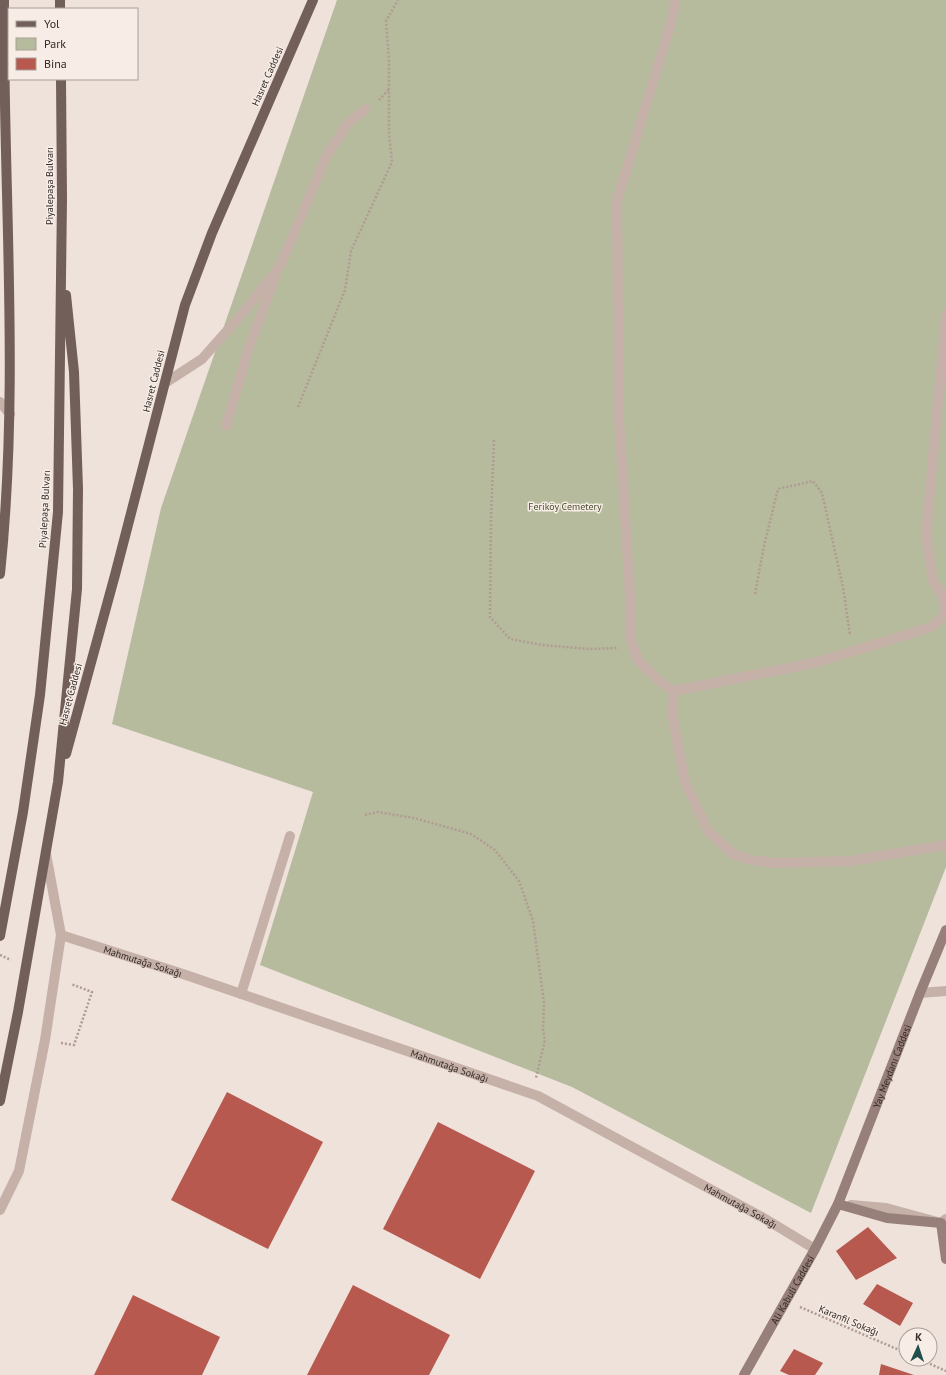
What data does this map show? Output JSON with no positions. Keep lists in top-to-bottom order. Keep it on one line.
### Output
{"streets":{"main road":["Hasret Caddesi","Piyalepaşa Bulvarı"],"street":["Mahmutağa Sokağı","Yay Meydanı Caddesi","Ali Kabuli Caddesi"],"path":["Karanfil Sokağı"]},"crossings":[["Mahmutağa Sokağı","Ali Kabuli Caddesi"],["Yay Meydanı Caddesi","Ali Kabuli Caddesi"],["Ali Kabuli Caddesi","Karanfil Sokağı"]],"parks":["Feriköy Cemetery"],"legend":["Yol","Park","Bina"],"north":"top"}
